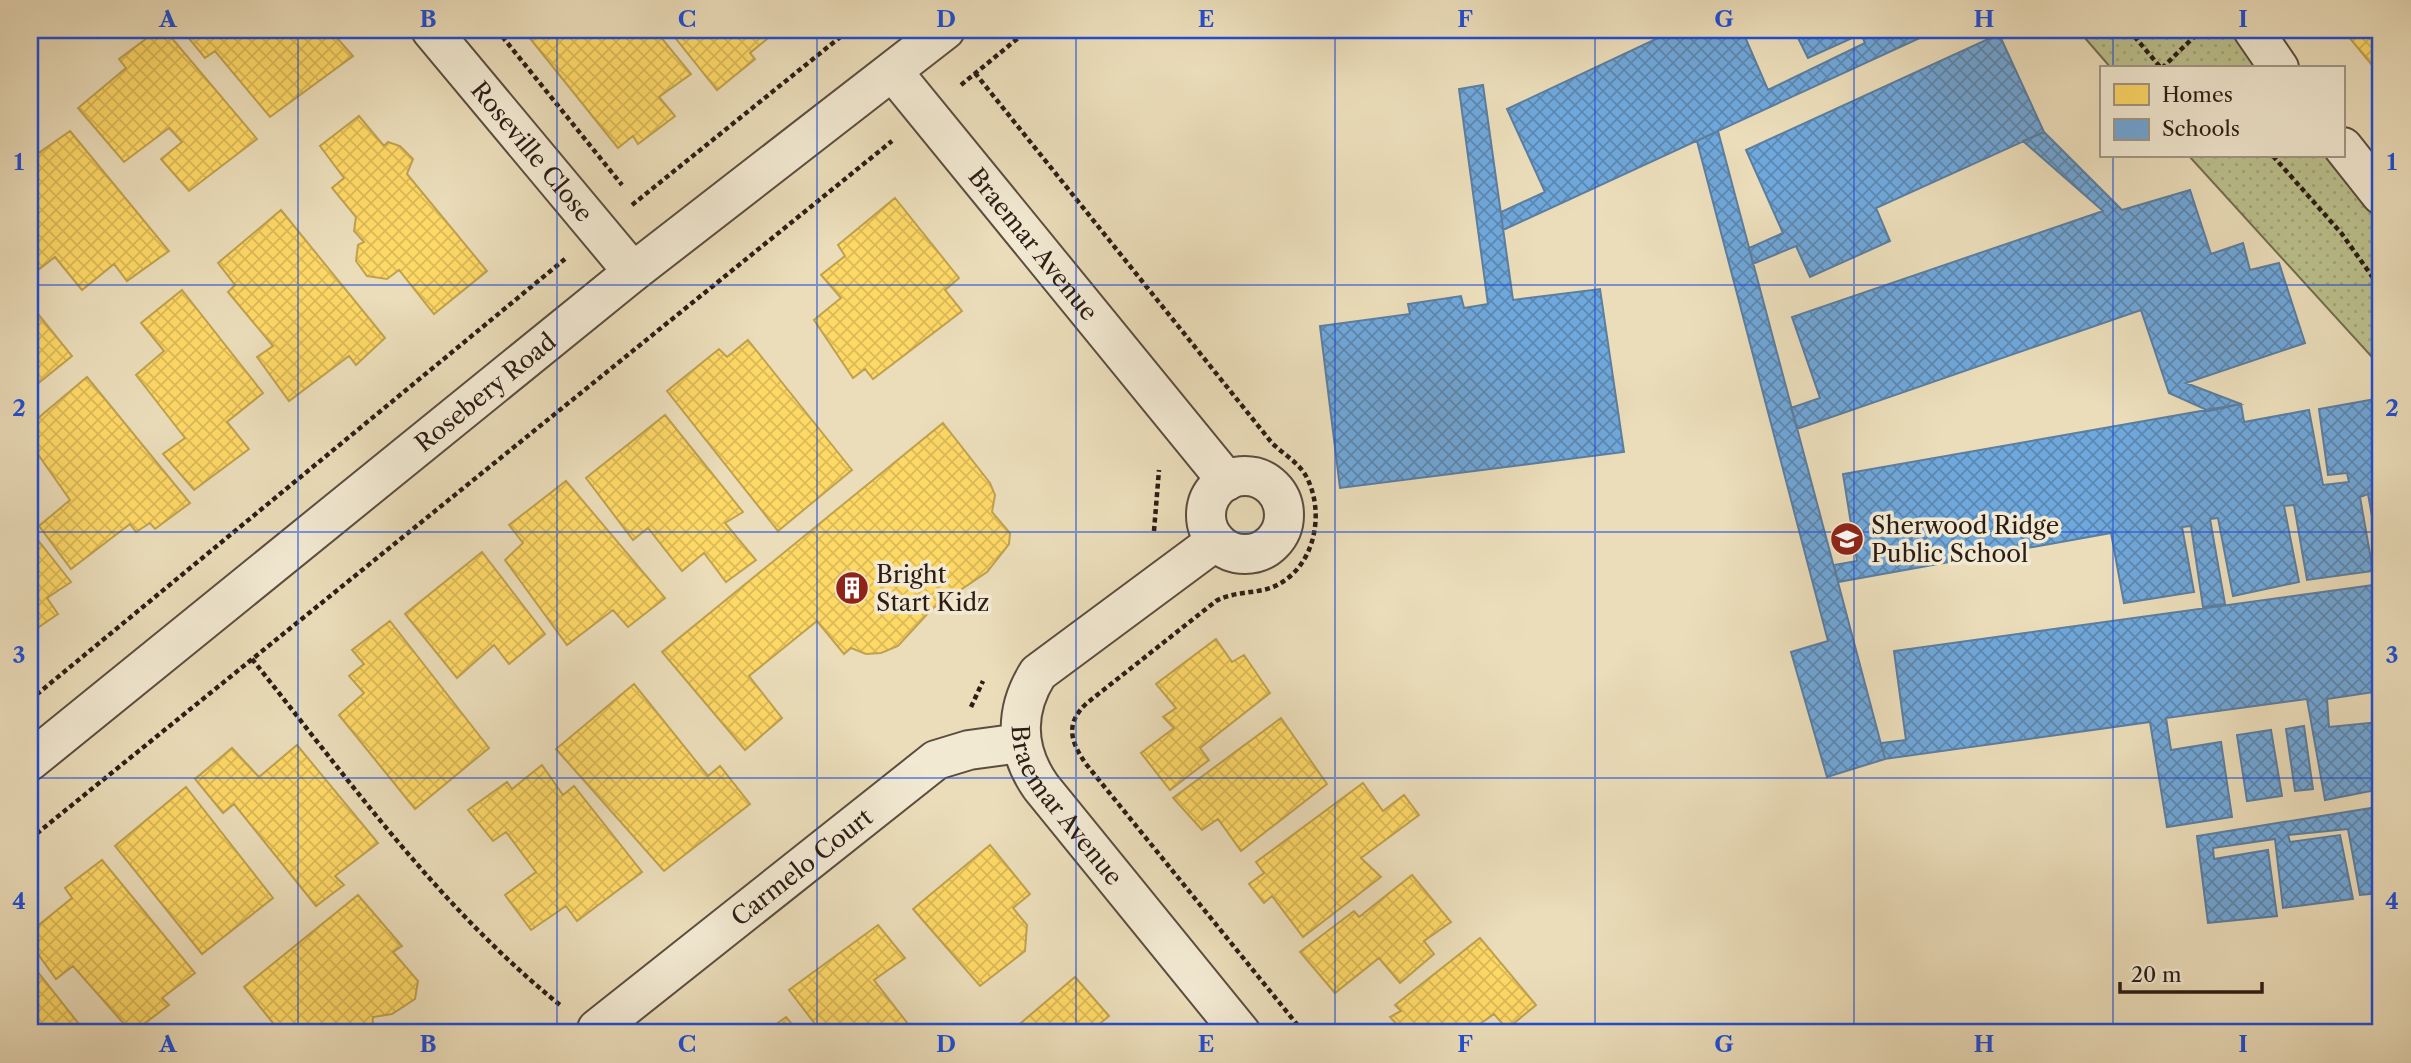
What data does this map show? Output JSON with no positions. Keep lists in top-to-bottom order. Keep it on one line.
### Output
{"streets":{"street":["Roseville Close","Braemar Avenue","Rosebery Road","Carmelo Court"]},"crossings":[["Roseville Close","Rosebery Road"],["Braemar Avenue","Rosebery Road"],["Braemar Avenue","Carmelo Court"]],"places":{"school or university":["Sherwood Ridge Public School"],"building":["Bright Start Kidz"]},"legend":["Homes","Schools"],"scale_bar":"20 m","grid":{"columns":["A","B","C","D","E","F","G","H","I"],"rows":["1","2","3","4"]}}
